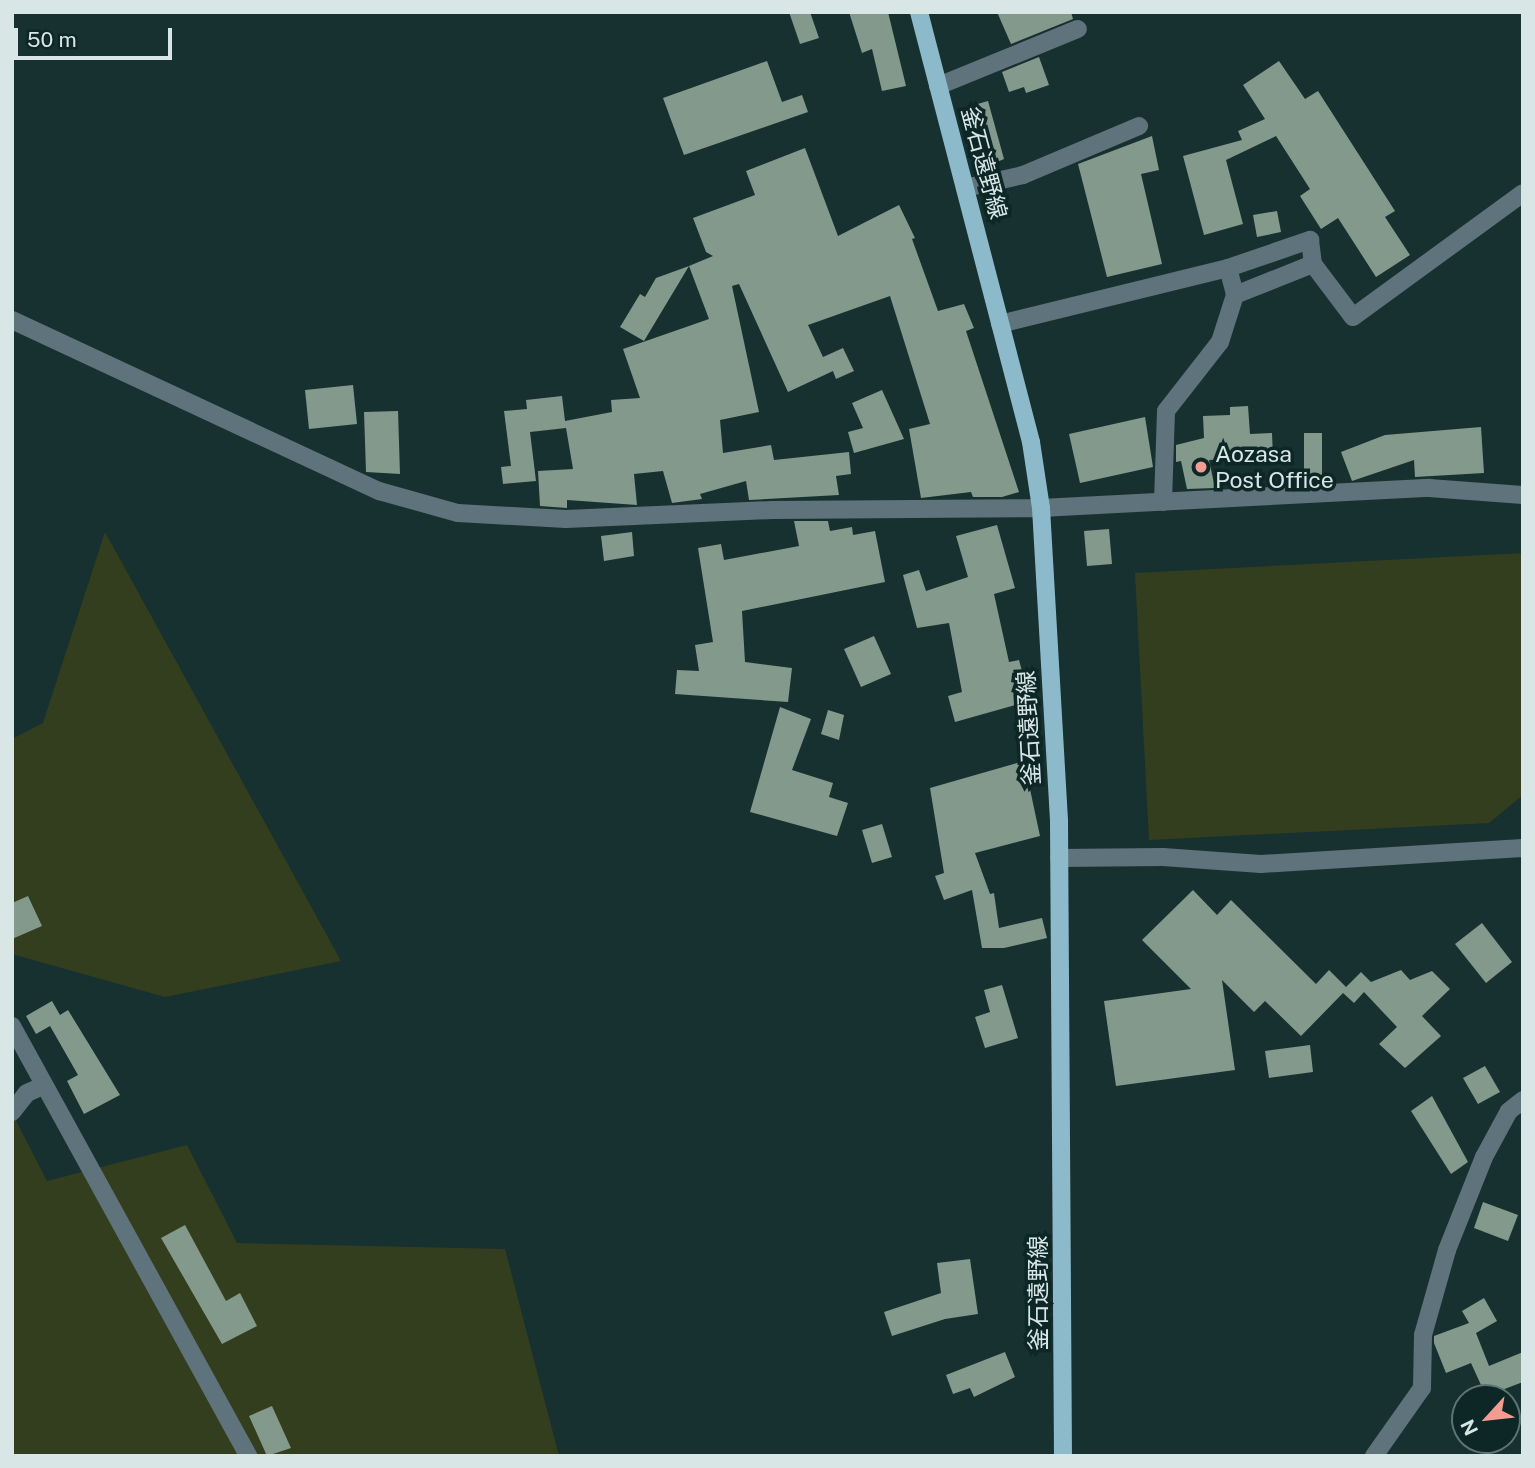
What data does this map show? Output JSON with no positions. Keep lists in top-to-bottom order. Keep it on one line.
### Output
{"streets":{"main road":["釜石遠野線"]},"places":["Aozasa Post Office"],"scale_bar":"50 m","north":"bottom left"}
